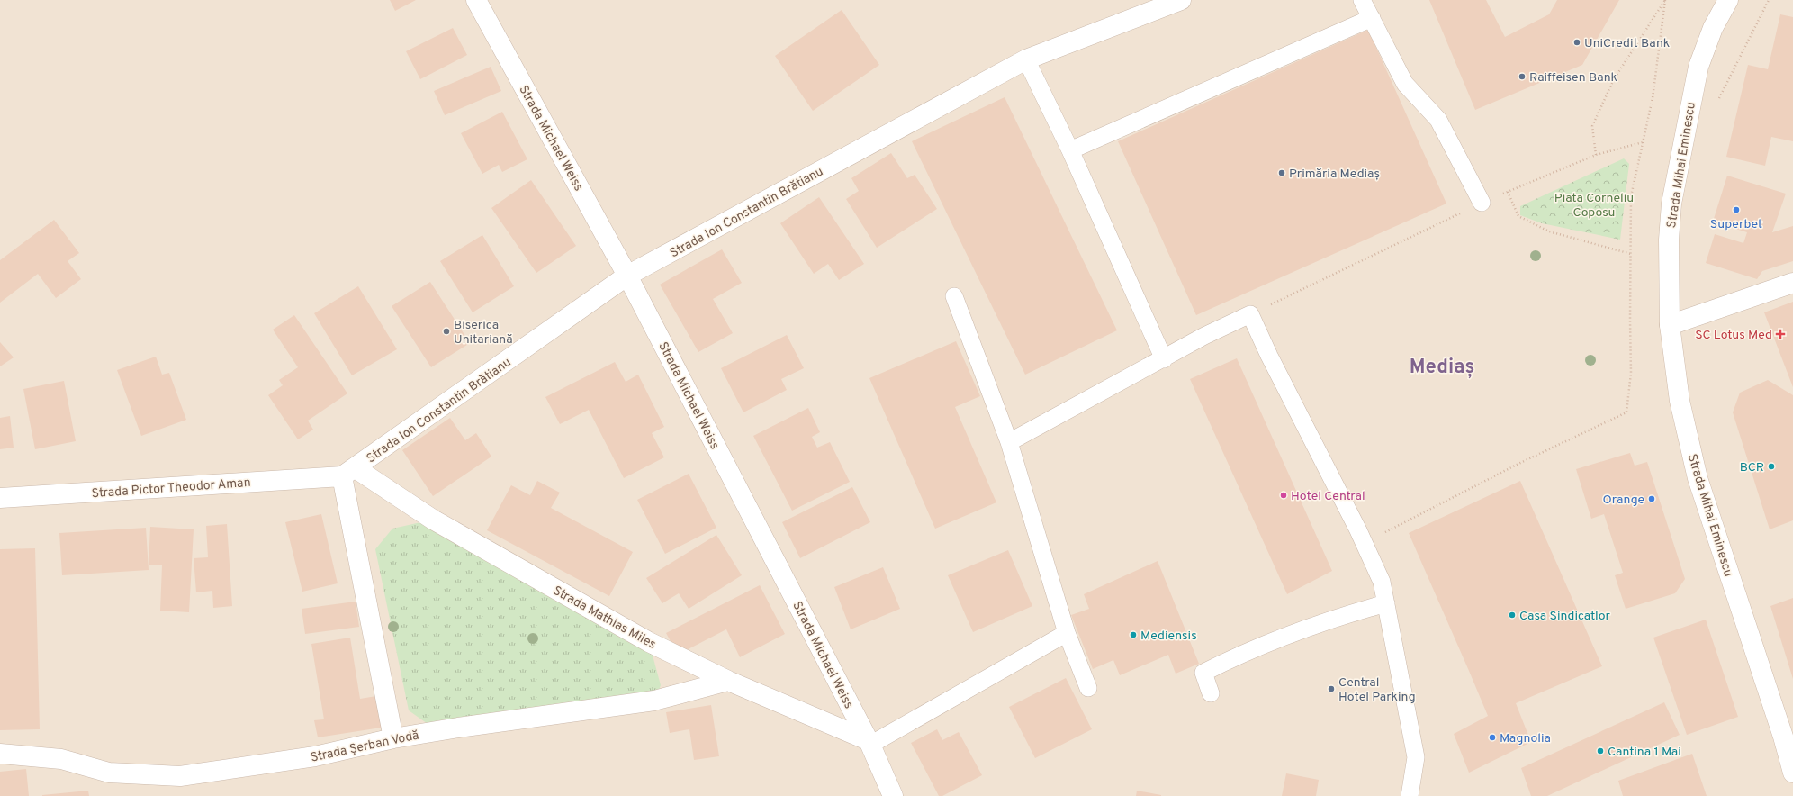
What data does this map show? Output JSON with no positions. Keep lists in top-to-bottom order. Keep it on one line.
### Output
{"streets":{"street":["Strada Michael Weiss","Strada Mihai Eminescu","Strada Ion Constantin Brătianu","Strada Pictor Theodor Aman","Strada Mathias Miles","Strada Șerban Vodă"]},"crossings":[["Strada Michael Weiss","Strada Ion Constantin Brătianu"],["Strada Michael Weiss","Strada Mathias Miles"],["Strada Ion Constantin Brătianu","Strada Pictor Theodor Aman"],["Strada Ion Constantin Brătianu","Strada Mathias Miles"],["Strada Pictor Theodor Aman","Strada Mathias Miles"],["Strada Mathias Miles","Strada Șerban Vodă"]],"districts":["Mediaș"],"parks":["Piata Corneliu Coposu"],"places":{"other":["UniCredit Bank","Raiffeisen Bank","Primăria Mediaș","Superbet","Biserica Unitariană","BCR","Hotel Central","Orange","Casa Sindicatlor","Mediensis","Central Hotel Parking","Magnolia","Cantina 1 Mai"],"health":["SC Lotus Med"]}}
